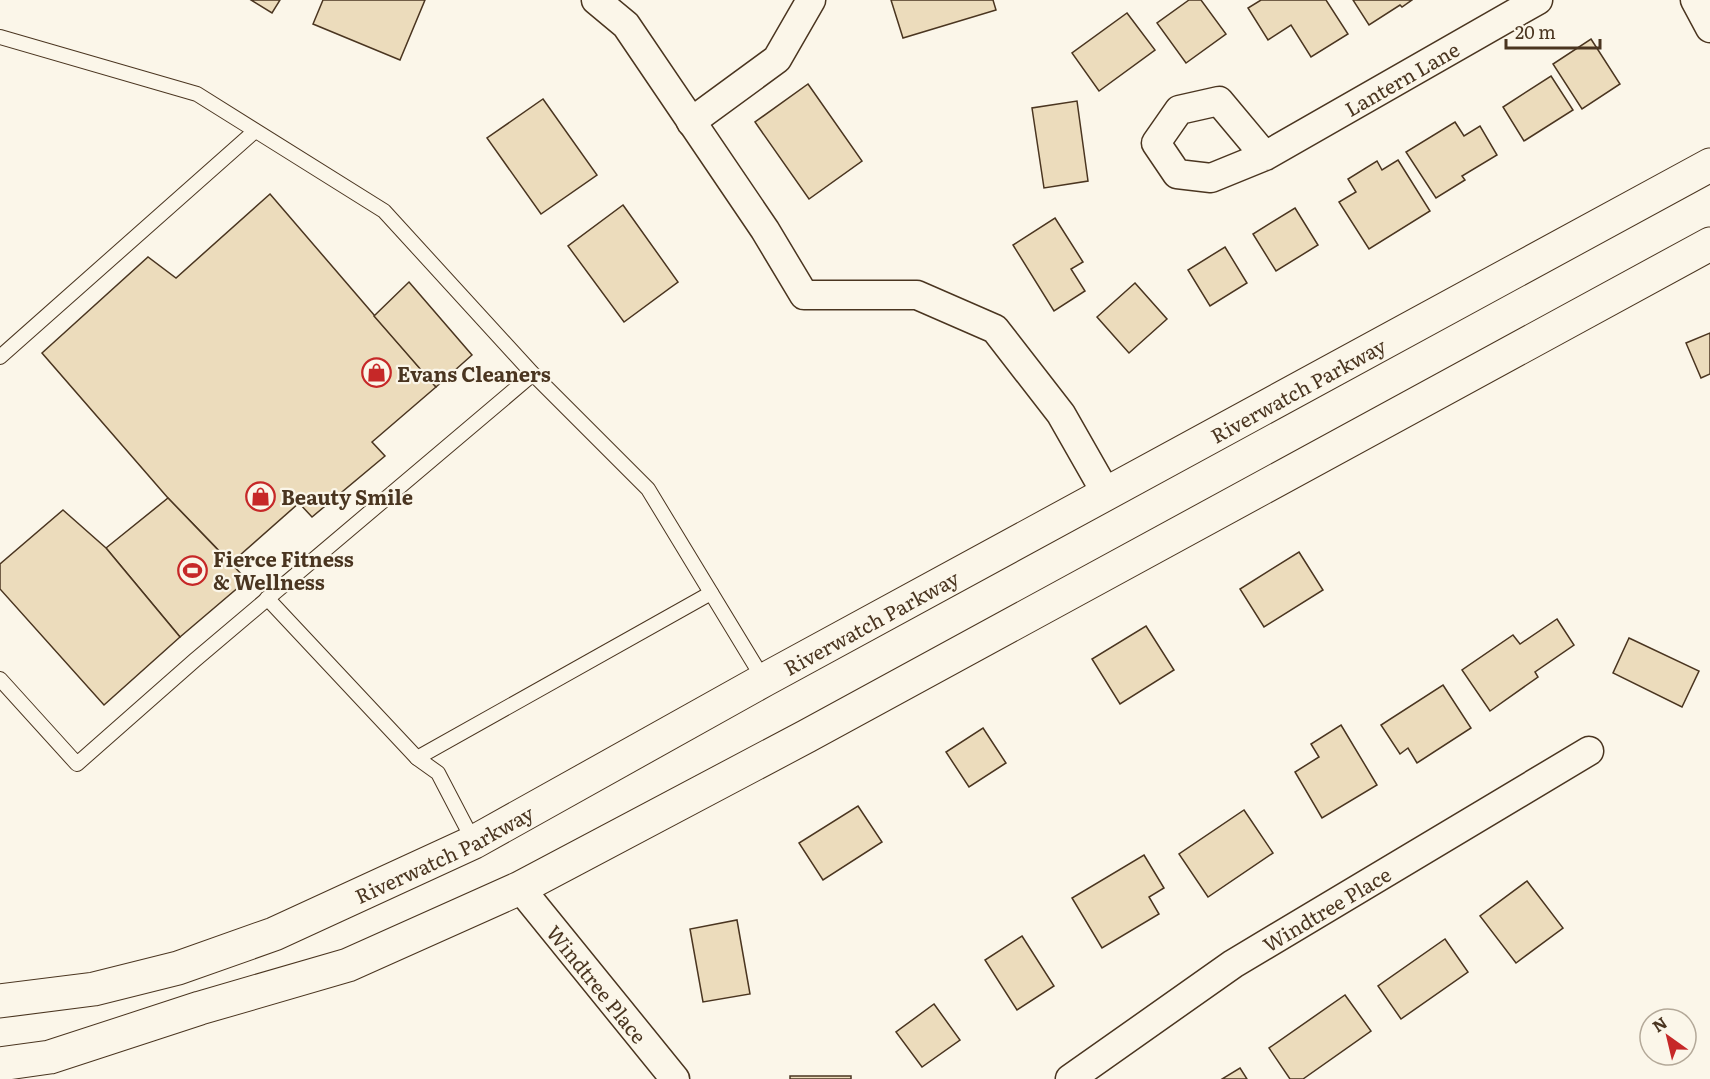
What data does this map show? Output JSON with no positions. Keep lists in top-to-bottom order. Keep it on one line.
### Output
{"streets":{"main road":["Riverwatch Parkway"],"street":["Lantern Lane","Windtree Place"]},"places":{"shop":["Evans Cleaners","Beauty Smile"],"sports":["Fierce Fitness & Wellness"]},"scale_bar":"20 m","north":"top left"}
